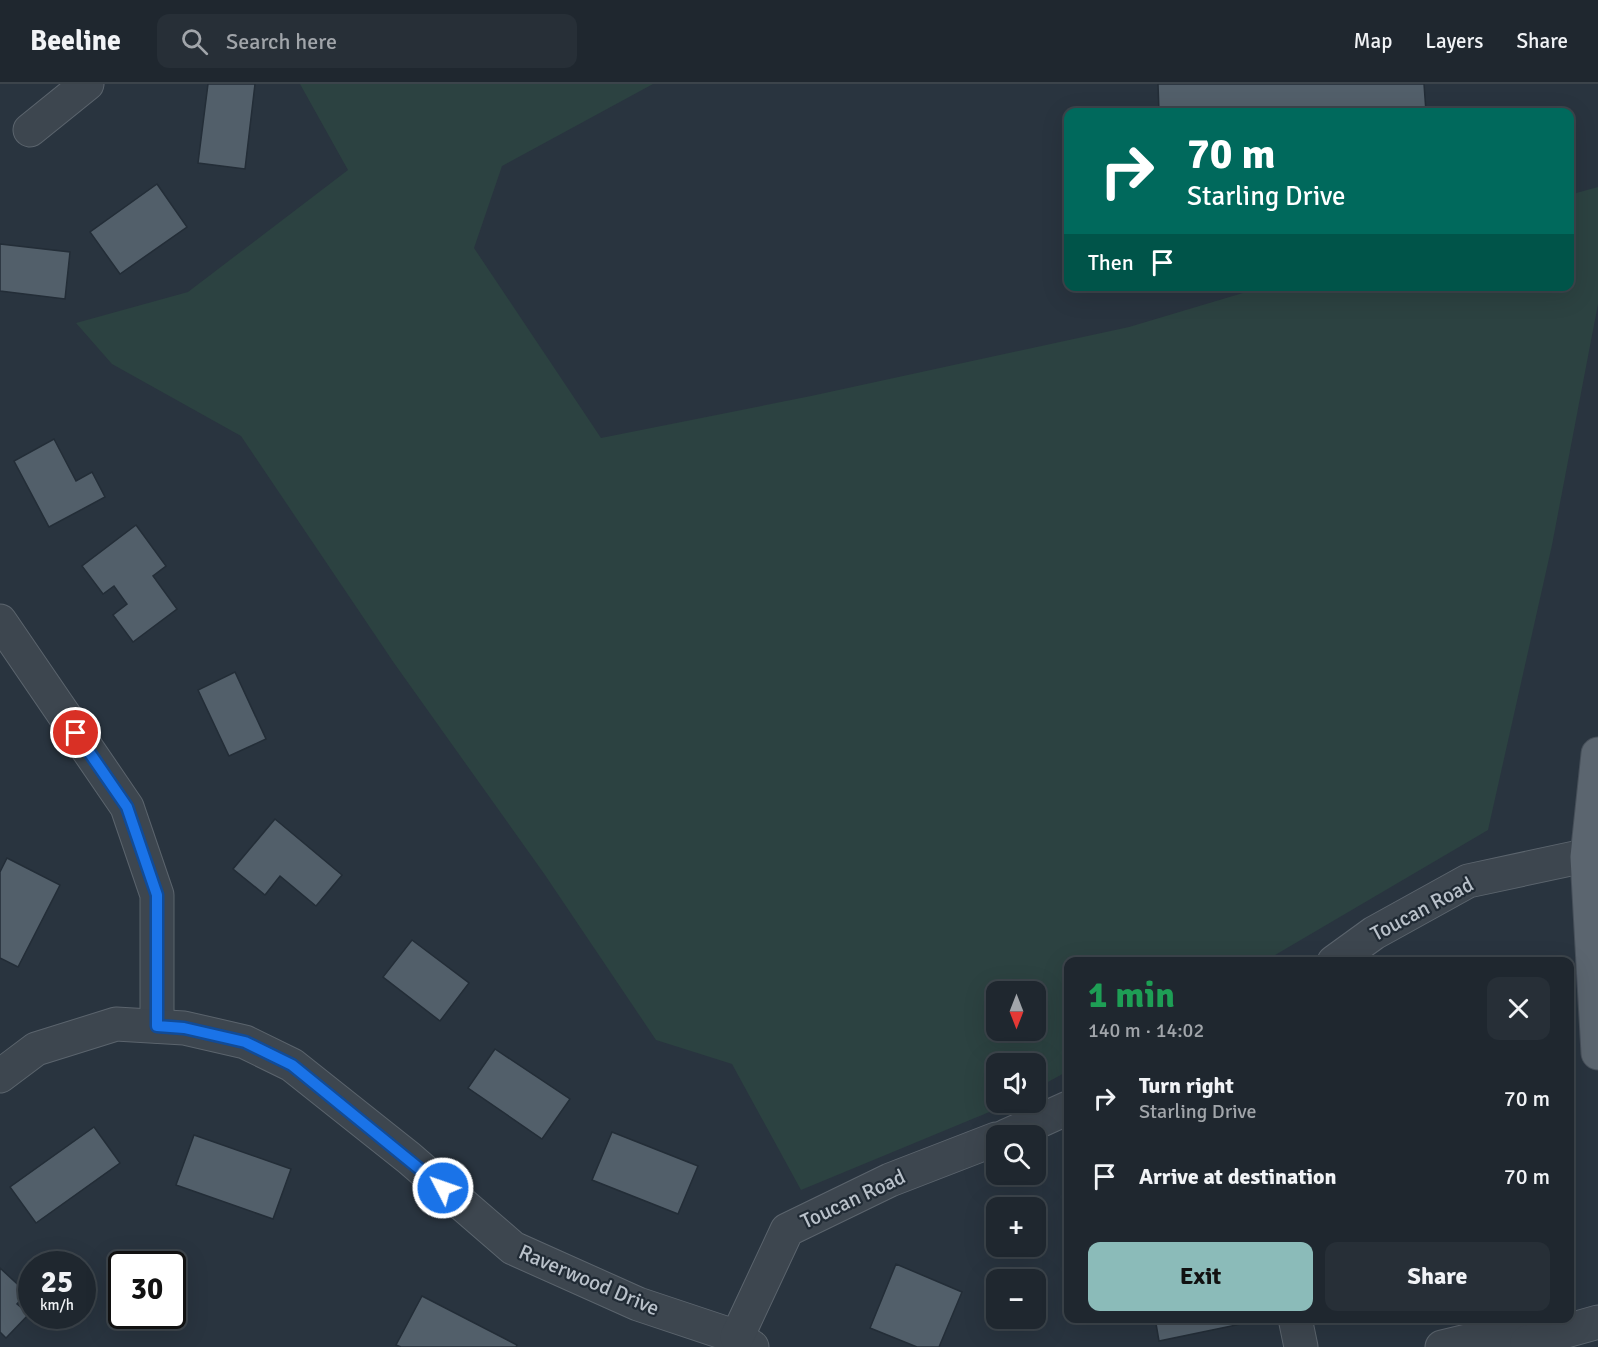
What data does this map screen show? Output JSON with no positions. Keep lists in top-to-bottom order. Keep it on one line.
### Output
{"streets":{"street":["Toucan Road","Raverwood Drive"]},"crossings":[["Toucan Road","Raverwood Drive"]],"north":"bottom","page":{"header":"Beeline","search":"Search here","nav":["Map","Layers","Share"],"turn":["70 m","Starling Drive"],"then":"Then","heading":["1 min","140 m · 14:02"],"map_buttons":["+","−"],"list":[{"name":"Turn right","note":"Starling Drive","value":"70 m"},{"name":"Arrive at destination","value":"70 m"}],"buttons":["Exit","Share"],"speed":"25 km/h","limit":"30"}}
